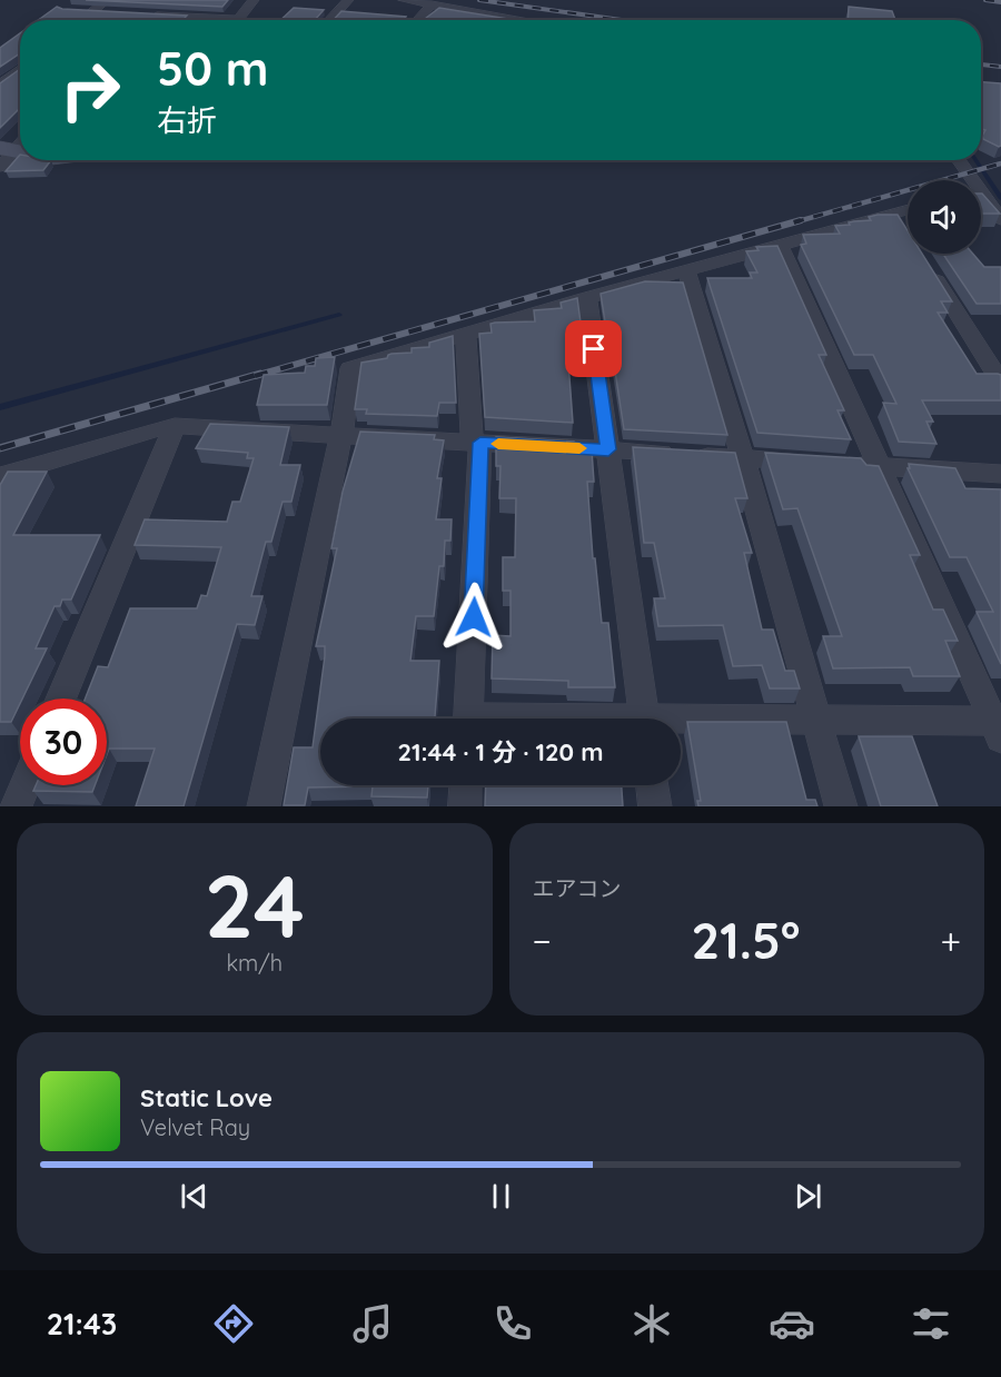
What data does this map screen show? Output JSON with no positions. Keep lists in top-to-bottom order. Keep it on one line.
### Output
{"page":{"turn":["50 m","右折"],"limit":"30","trip":"21:44 · 1 分 · 120 m","tile":[["24","km/h"],"エアコン"],"heat":["−","21.5°","+"],"song":["Static Love","Velvet Ray"],"tabs":"21:43"}}
